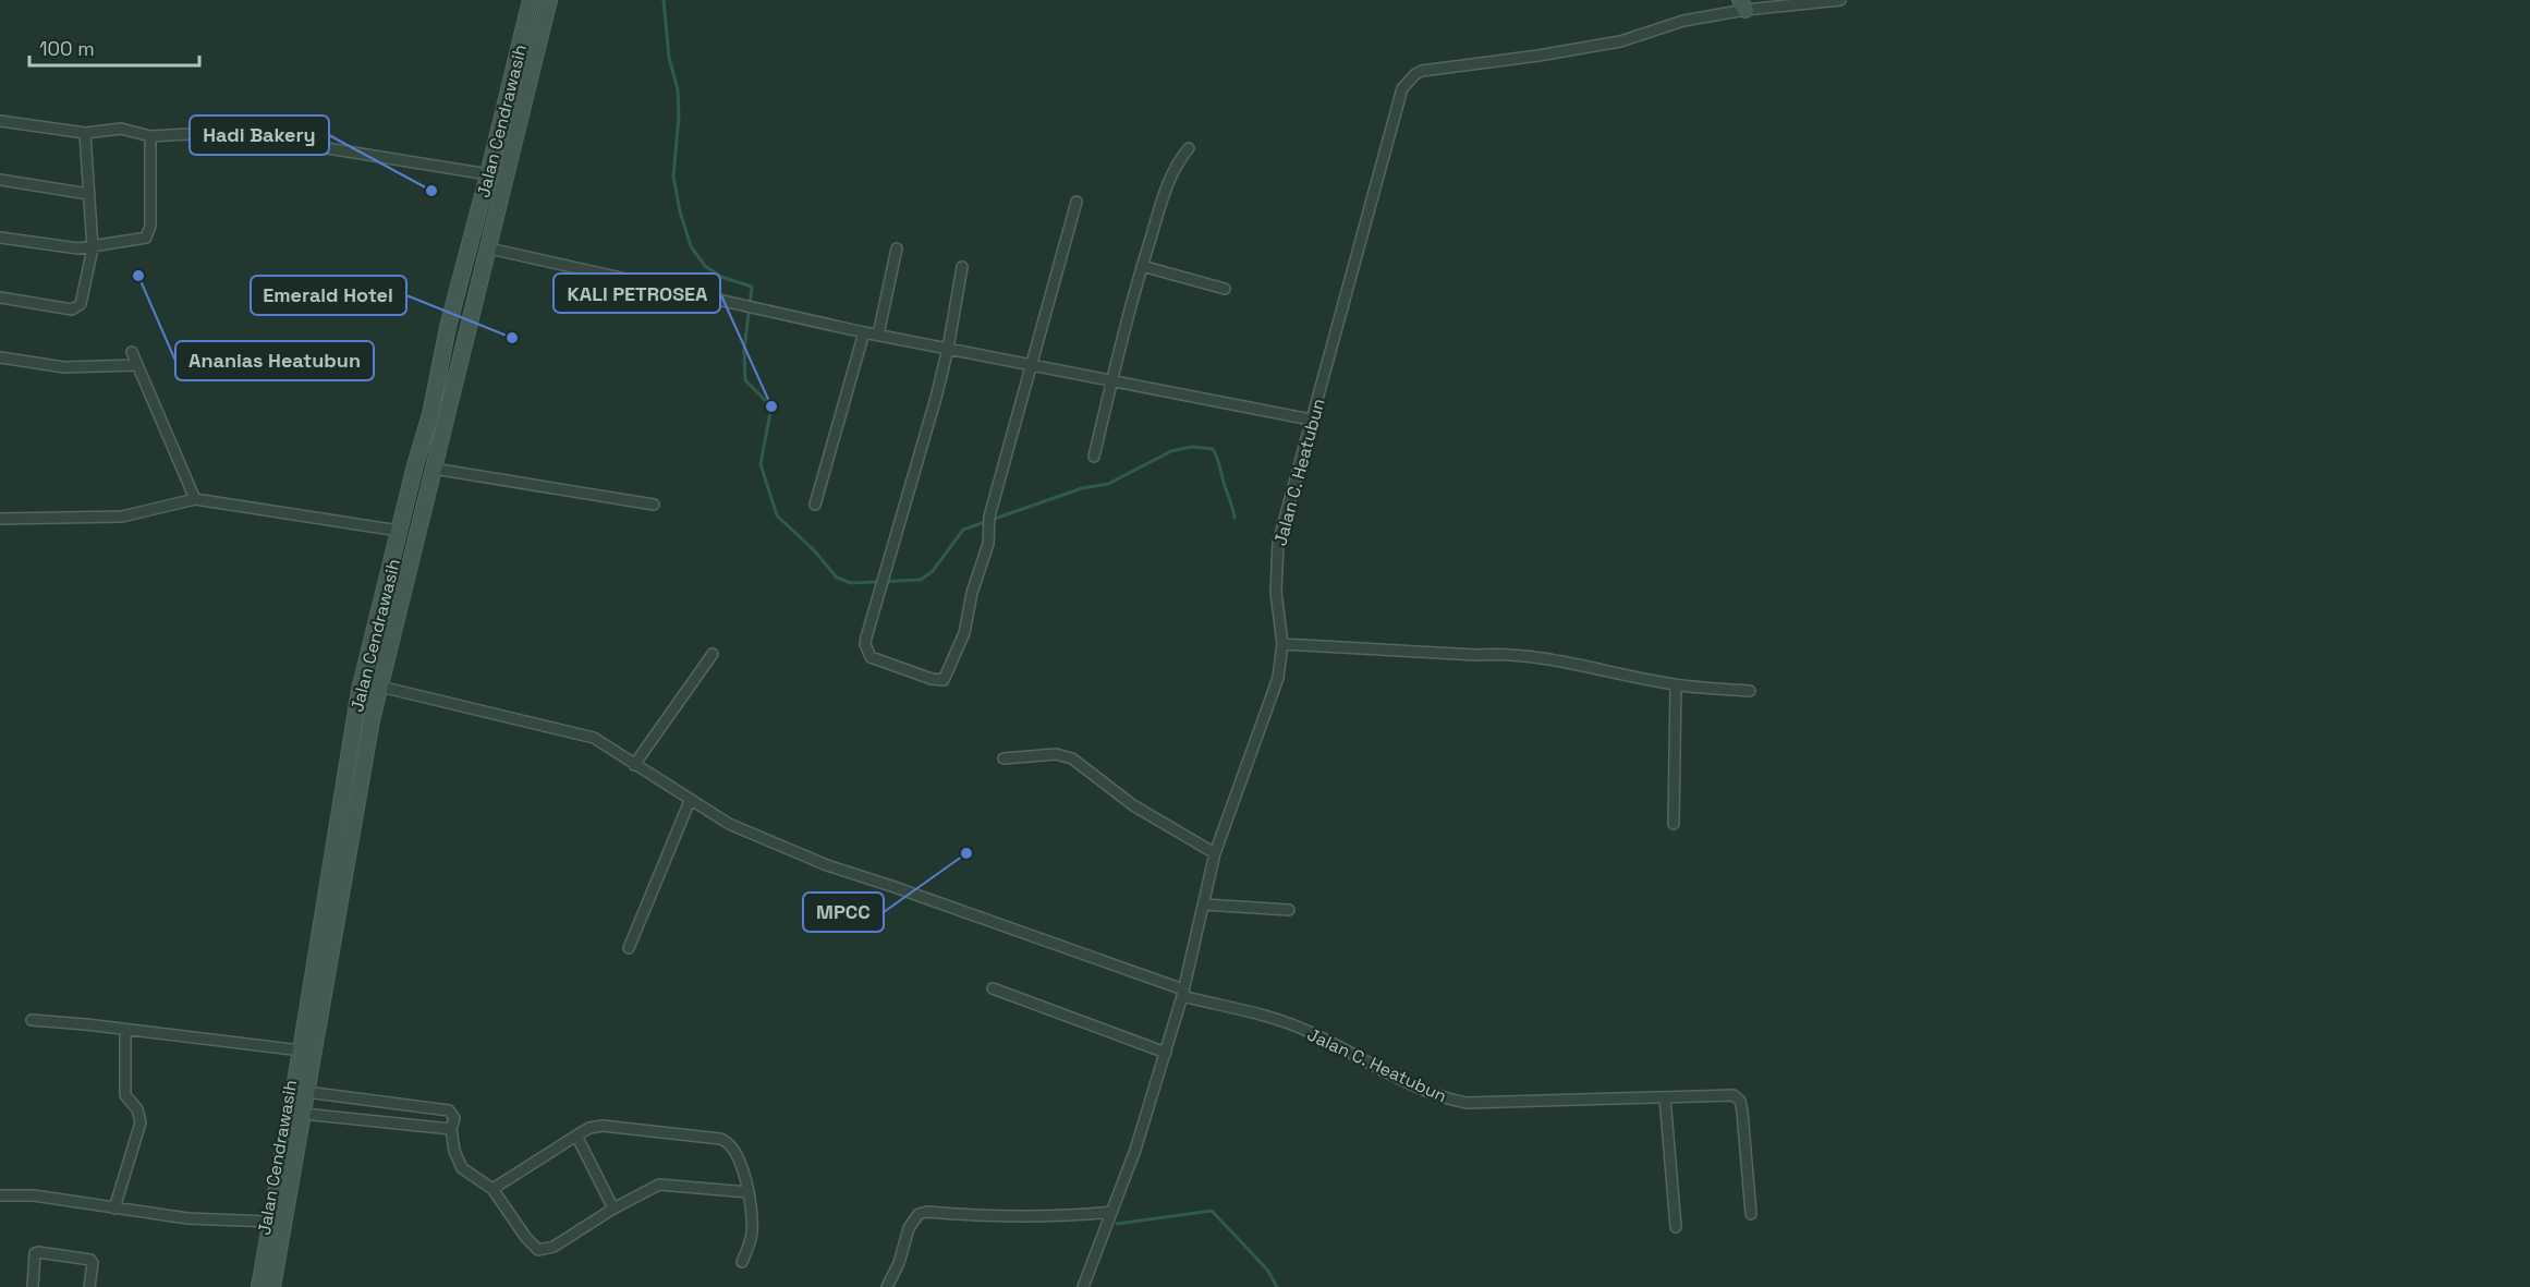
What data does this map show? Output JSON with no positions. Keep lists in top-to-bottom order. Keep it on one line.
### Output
{"streets":{"main road":["Jalan Cendrawasih"],"street":["Jalan C. Heatubun"]},"places":["Hadi Bakery","Ananias Heatubun","Emerald Hotel","KALI PETROSEA","MPCC"],"scale_bar":"100 m"}
